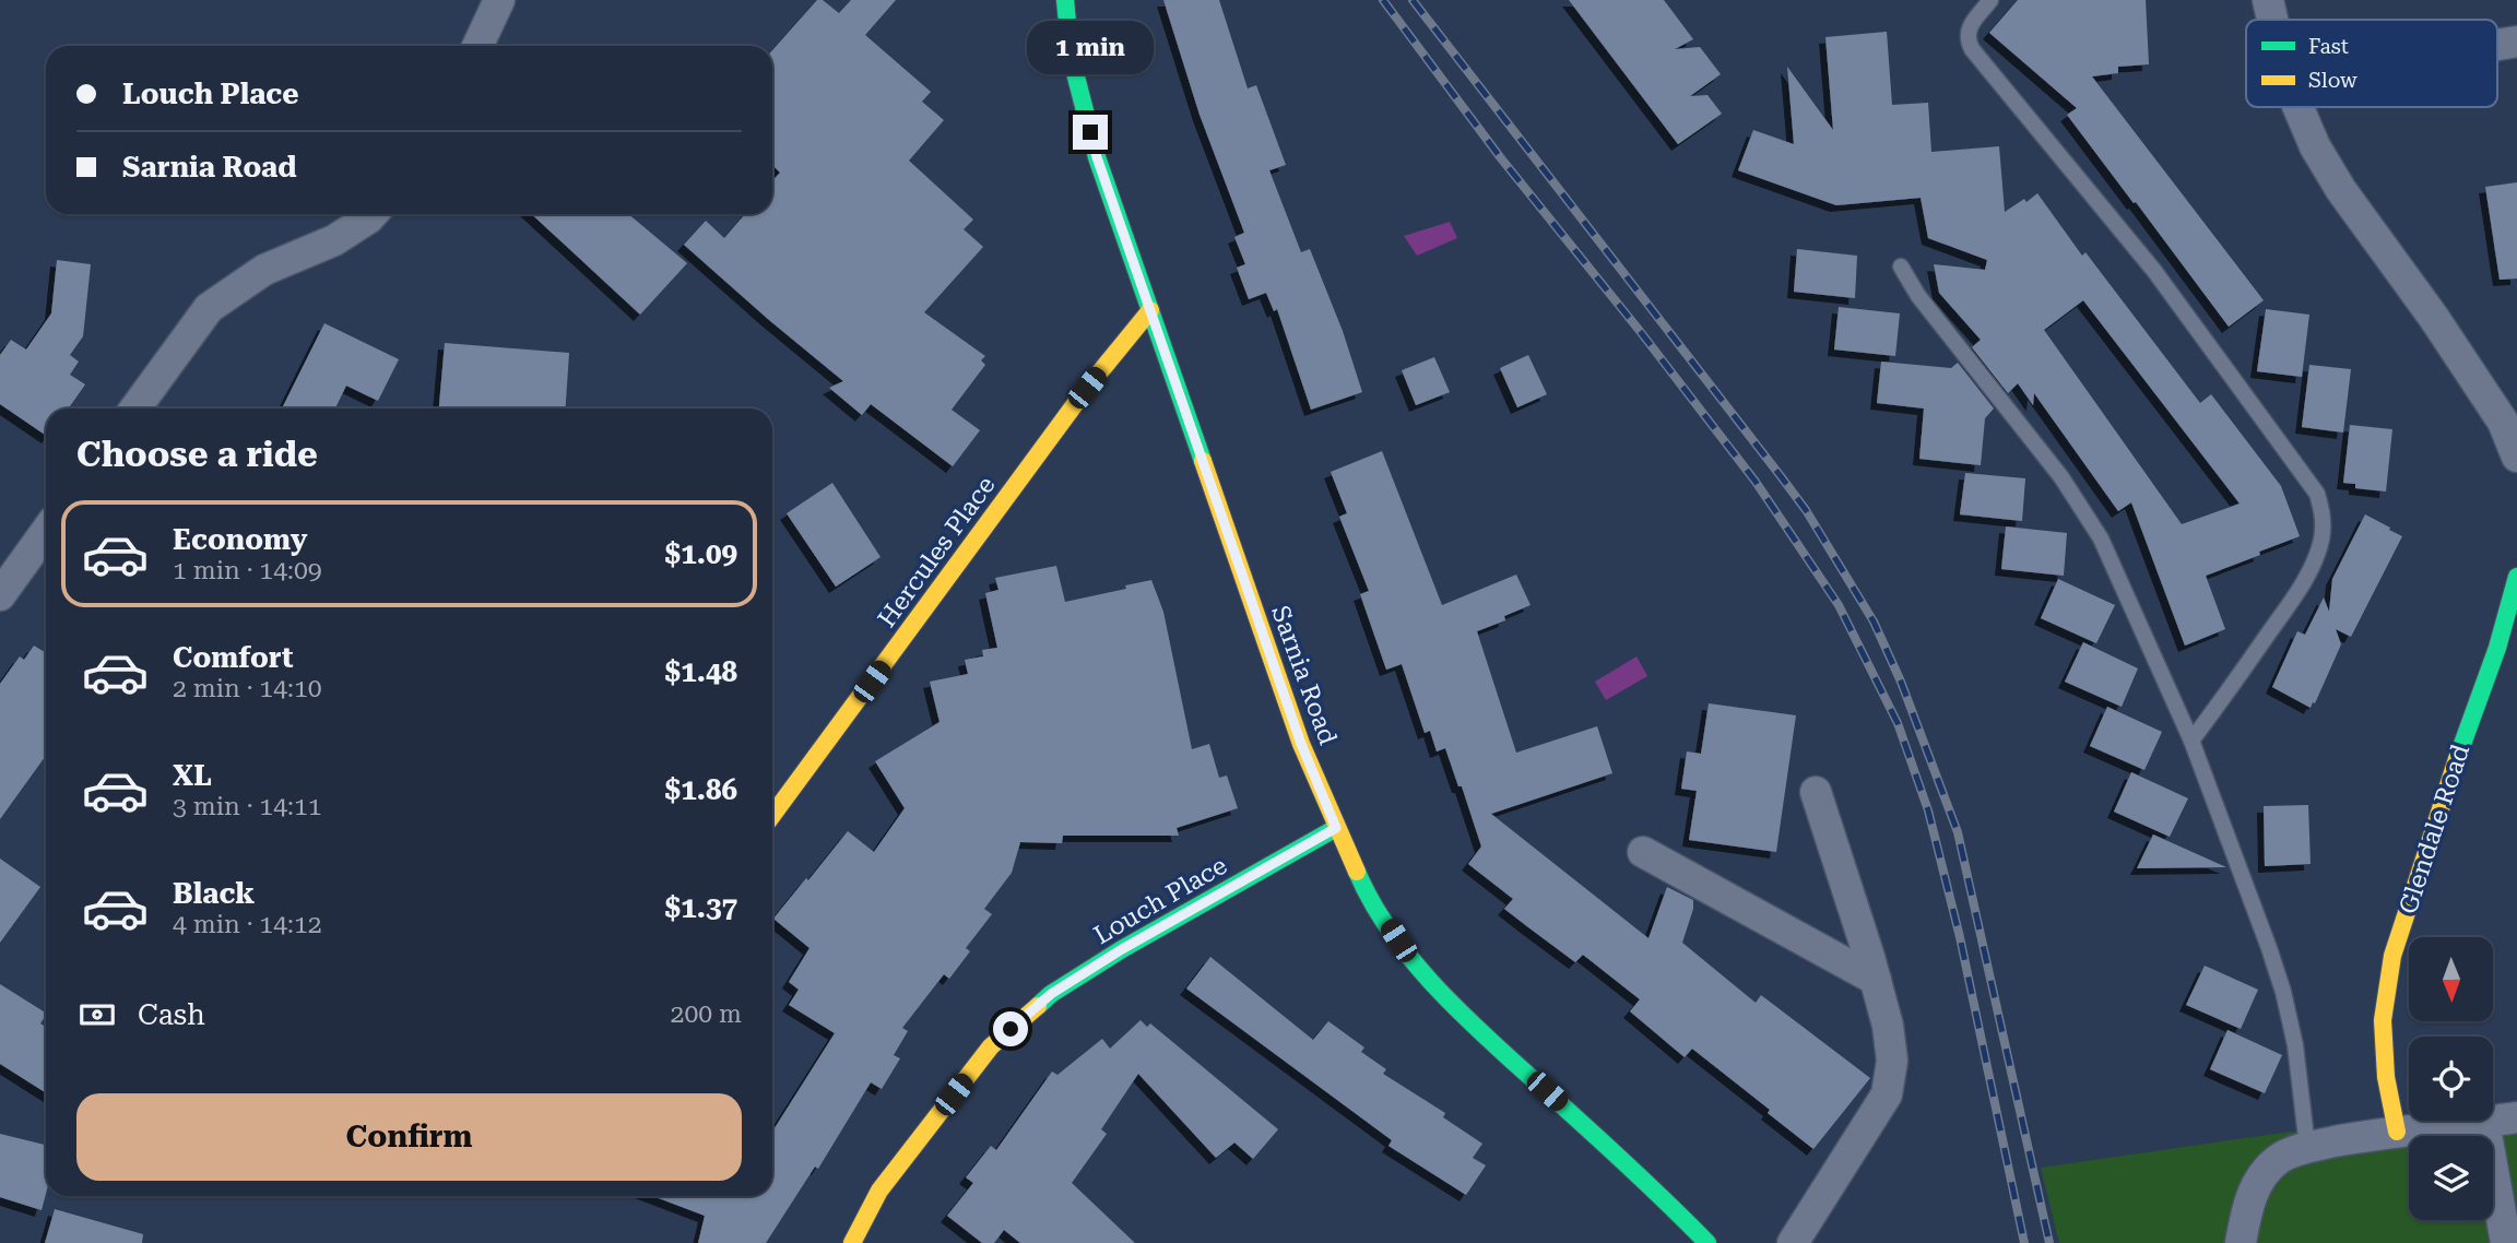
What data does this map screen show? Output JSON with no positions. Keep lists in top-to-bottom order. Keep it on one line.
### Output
{"streets":{"street":["Hercules Place","Sarnia Road","Glendale Road","Louch Place"]},"crossings":[["Hercules Place","Sarnia Road"],["Sarnia Road","Louch Place"]],"legend":["Fast","Slow"],"north":"bottom","page":{"bubble":"1 min","banner":["Louch Place","Sarnia Road"],"heading":"Choose a ride","list":[{"name":"Economy","note":"1 min · 14:09","value":"$1.09"},{"name":"Comfort","note":"2 min · 14:10","value":"$1.48"},{"name":"XL","note":"3 min · 14:11","value":"$1.86"},{"name":"Black","note":"4 min · 14:12","value":"$1.37"}],"pay":["Cash","200 m"],"buttons":"Confirm"}}
